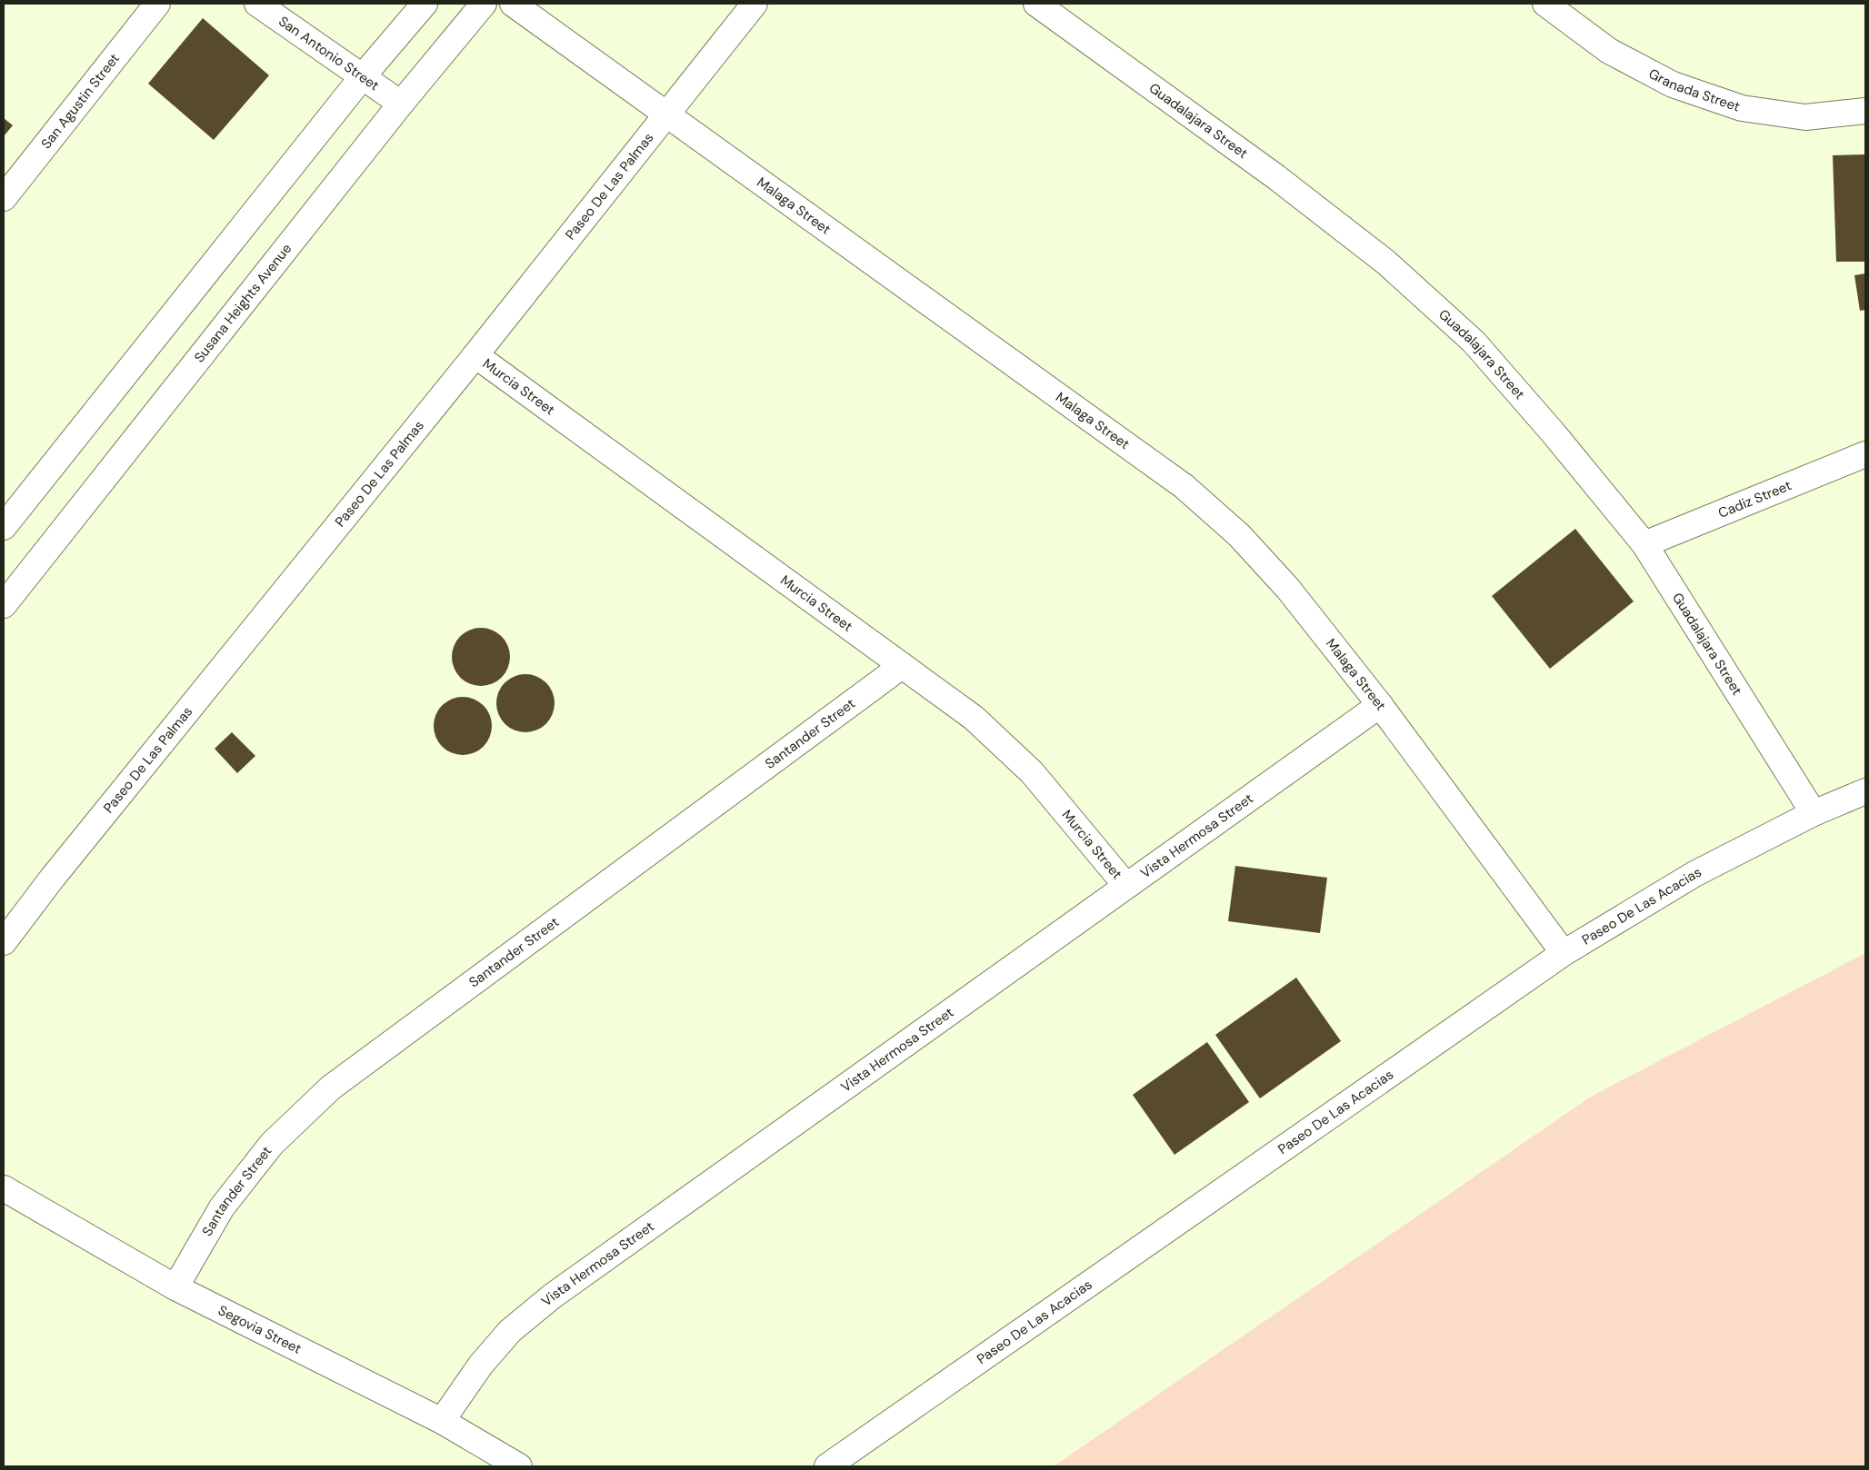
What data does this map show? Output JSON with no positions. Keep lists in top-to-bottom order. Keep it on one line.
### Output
{"streets":{"street":["San Antonio Street","Granada Street","San Agustin Street","Guadalajara Street","Paseo De Las Palmas","Malaga Street","Susana Heights Avenue","Murcia Street","Cadiz Street","Santander Street","Vista Hermosa Street","Paseo De Las Acacias","Segovia Street"]},"crossings":[["San Antonio Street","Susana Heights Avenue"],["Guadalajara Street","Cadiz Street"],["Guadalajara Street","Paseo De Las Acacias"],["Paseo De Las Palmas","Malaga Street"],["Paseo De Las Palmas","Murcia Street"],["Malaga Street","Vista Hermosa Street"],["Malaga Street","Paseo De Las Acacias"],["Murcia Street","Santander Street"],["Murcia Street","Vista Hermosa Street"],["Santander Street","Segovia Street"],["Vista Hermosa Street","Segovia Street"]]}
